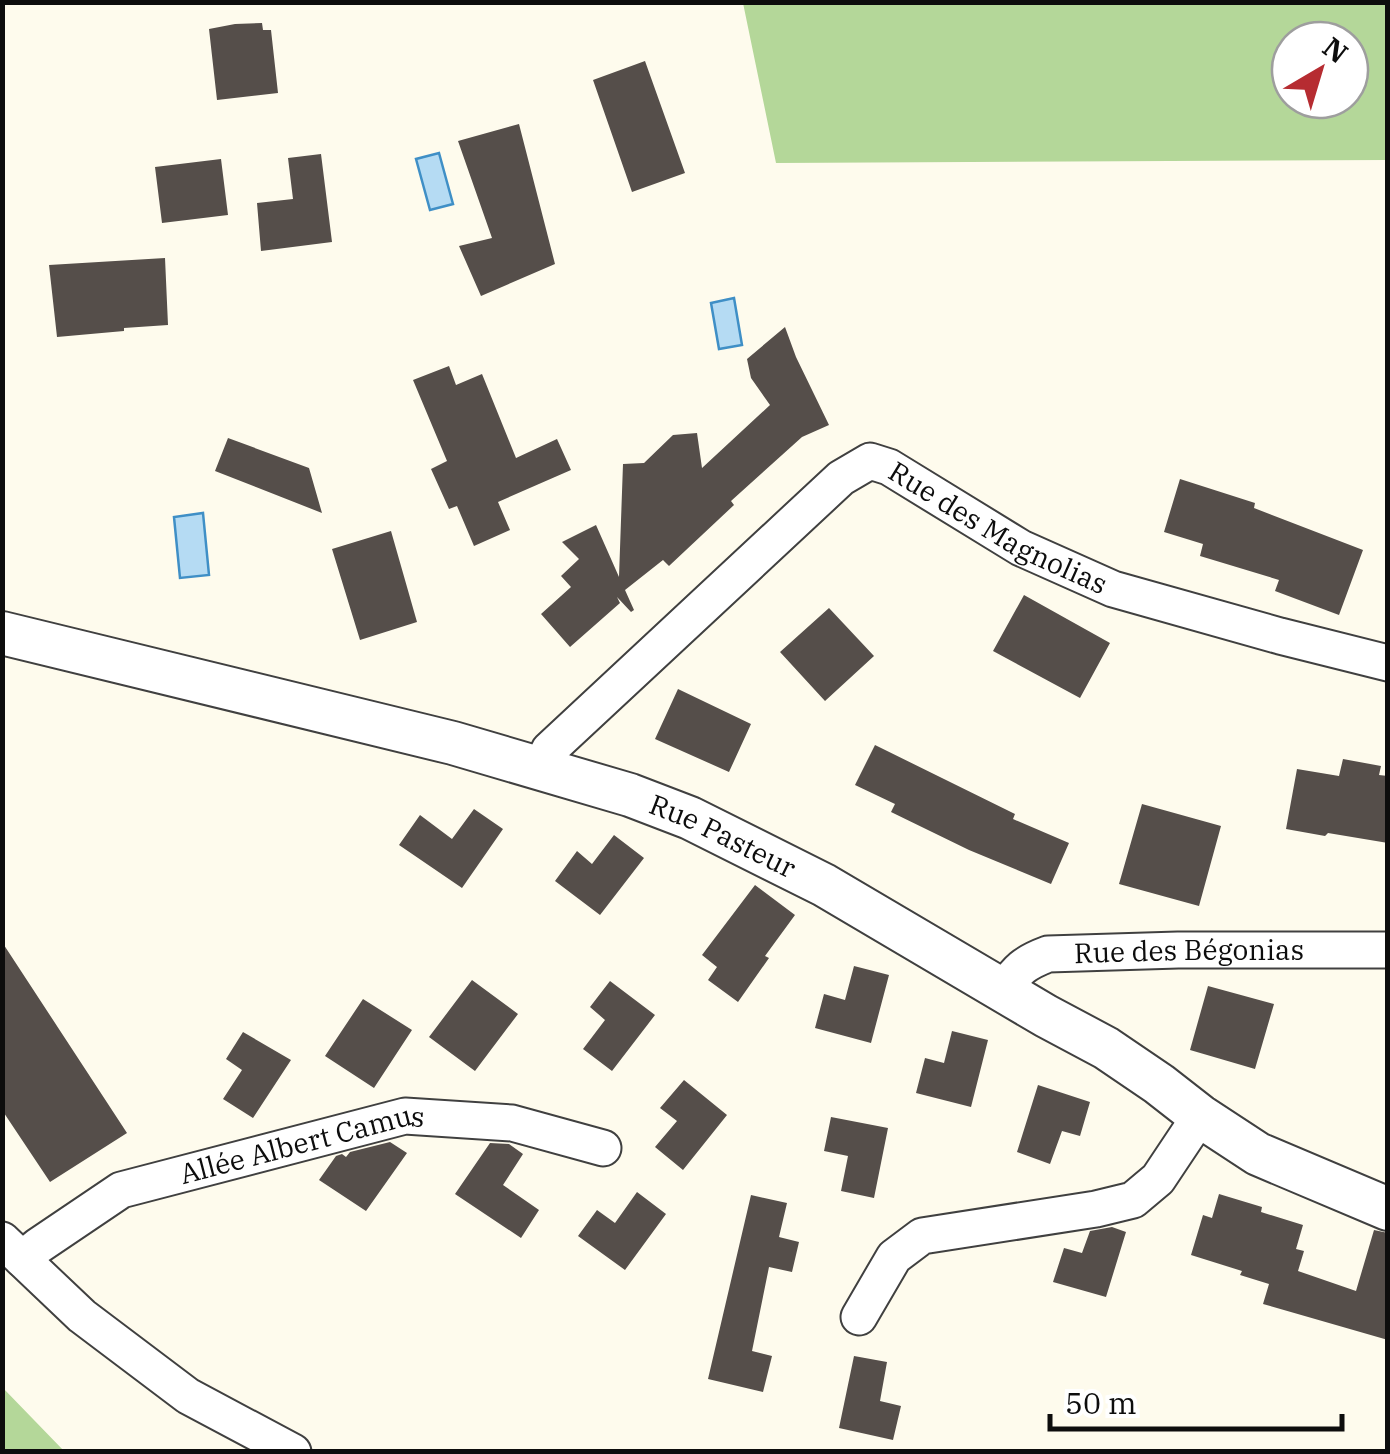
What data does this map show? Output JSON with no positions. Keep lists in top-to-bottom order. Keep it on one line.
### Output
{"streets":{"street":["Rue des Magnolias","Rue Pasteur","Rue des Bégonias","Allée Albert Camus"]},"crossings":[["Rue des Magnolias","Rue Pasteur"],["Rue Pasteur","Rue des Bégonias"]],"scale_bar":"50 m","north":"top right"}
